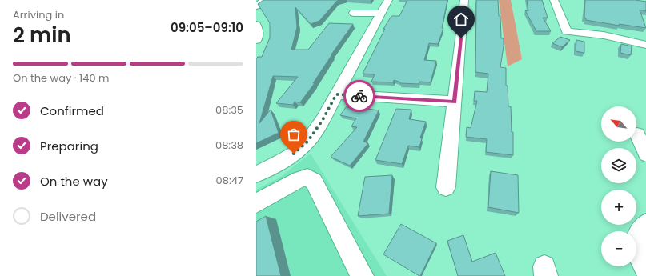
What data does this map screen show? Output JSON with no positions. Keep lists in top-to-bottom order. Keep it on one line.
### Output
{"north":"top left","page":{"heading":["2 min","Arriving in","09:05–09:10"],"bar":"On the way · 140 m","list":[["Confirmed","08:35"],["Preparing","08:38"],["On the way","08:47"],"Delivered"],"map_buttons":["+","−"]}}
